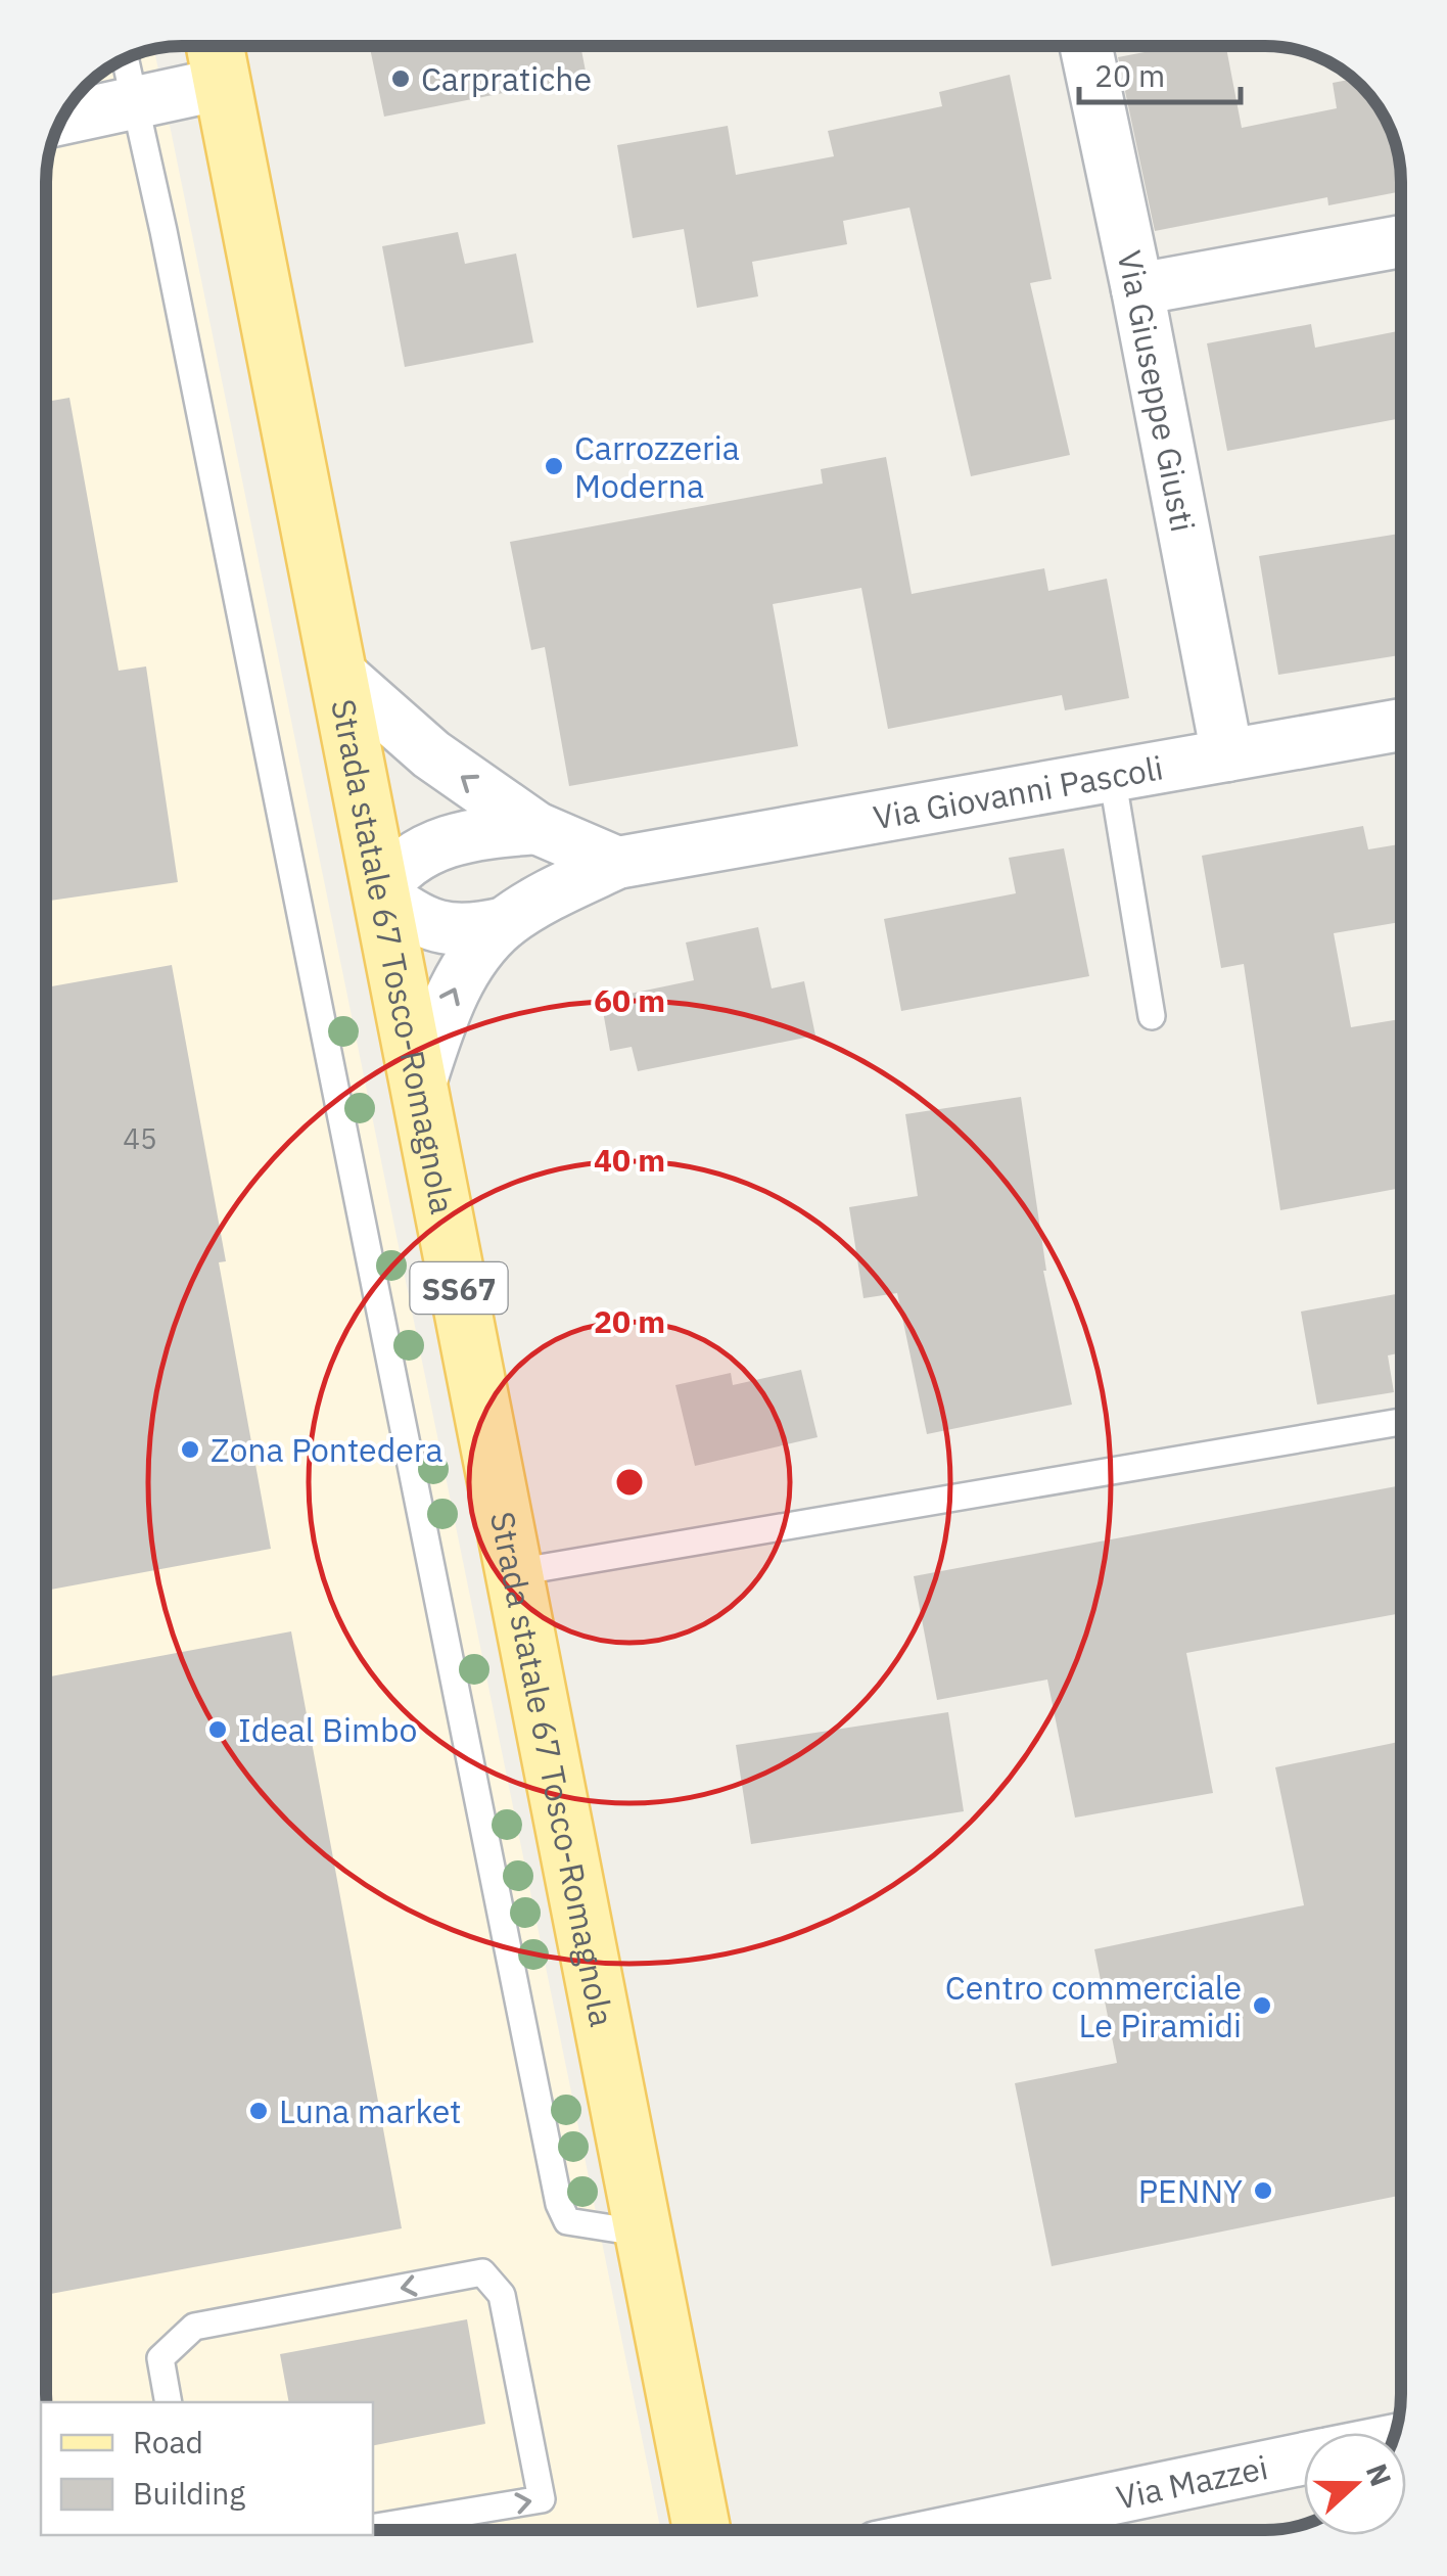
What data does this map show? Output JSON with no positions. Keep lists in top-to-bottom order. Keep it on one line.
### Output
{"streets":{"main road":["Strada statale 67 Tosco-Romagnola","SS67"],"street":["Via Giuseppe Giusti","Via Giovanni Pascoli","Via Mazzei"]},"crossings":[["Via Giuseppe Giusti","Via Giovanni Pascoli"],["Via Giovanni Pascoli","Strada statale 67 Tosco-Romagnola"]],"places":["Carpratiche","Carrozzeria Moderna","Zona Pontedera","Ideal Bimbo","Centro commerciale Le Piramidi","Luna market","PENNY"],"house_numbers":["45"],"legend":["Road","Building"],"scale_bar":"20 m","north":"right","rings":["60 m","40 m","20 m"]}
